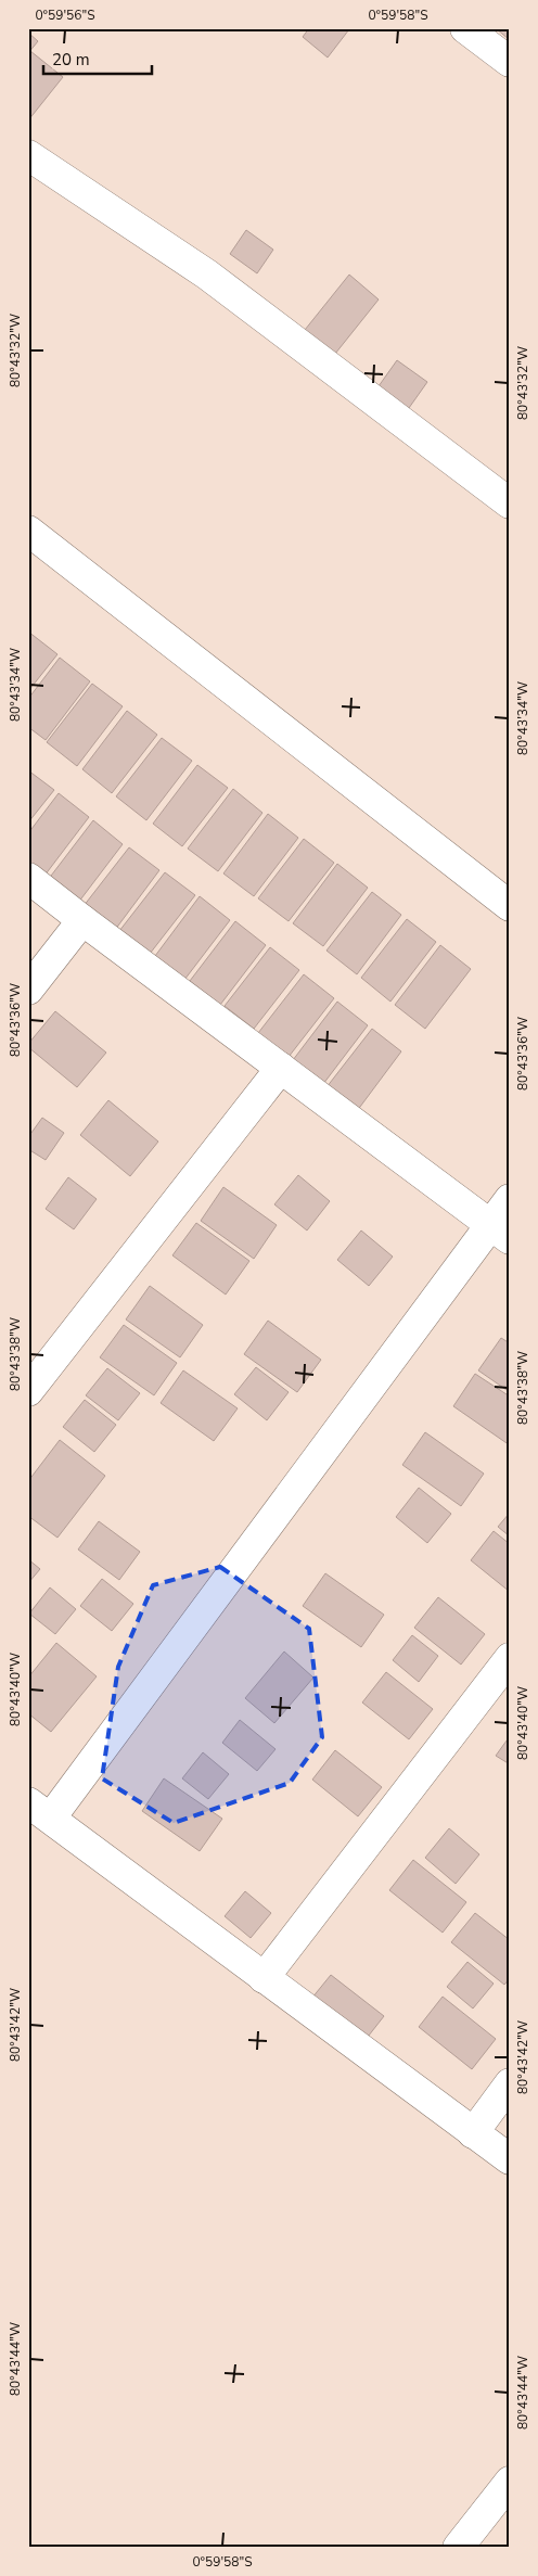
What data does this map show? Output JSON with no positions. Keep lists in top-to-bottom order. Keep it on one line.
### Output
{"scale_bar":"20 m","coordinates":["0°59'56\"S","0°59'58\"S","80°43'32\"W","80°43'34\"W","80°43'36\"W","80°43'38\"W","80°43'40\"W","80°43'42\"W","80°43'44\"W"]}
